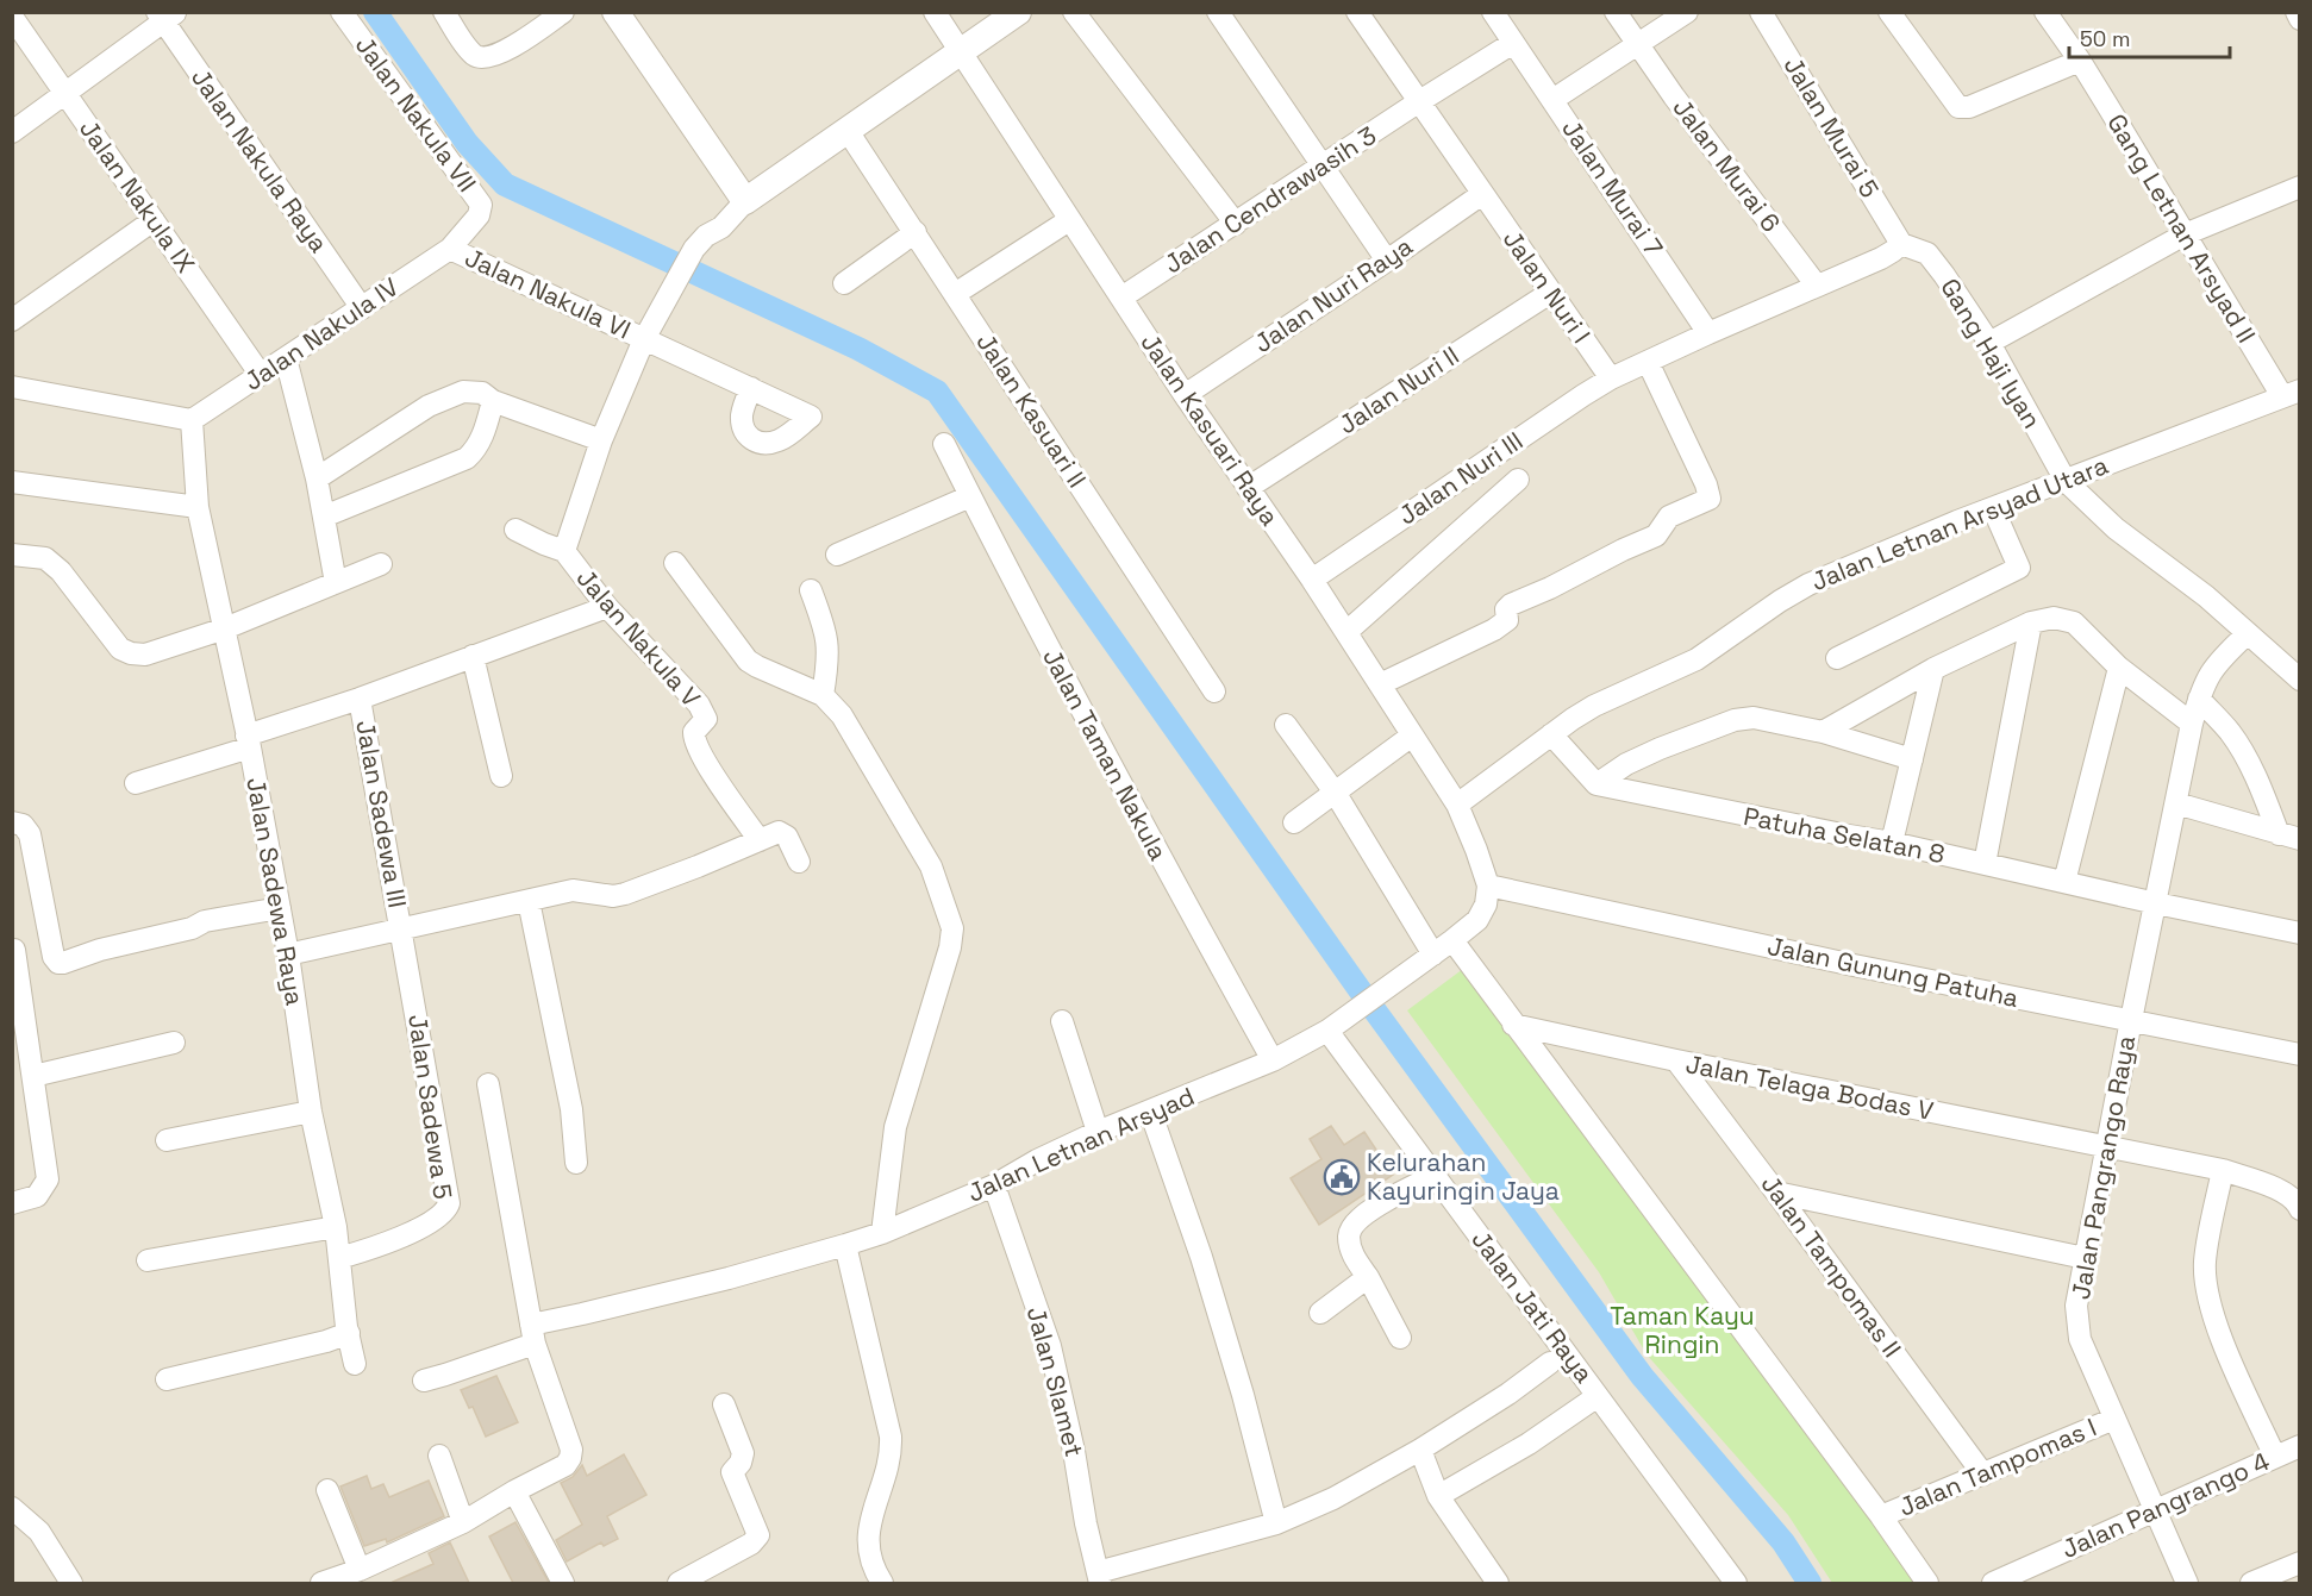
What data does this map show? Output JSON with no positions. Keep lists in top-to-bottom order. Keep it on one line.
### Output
{"streets":{"street":["Jalan Nakula VII","Jalan Murai 5","Jalan Nakula Raya","Jalan Murai 6","Jalan Murai 7","Jalan Nakula IX","Jalan Cendrawasih 3","Gang Letnan Arsyad II","Jalan Nuri I","Jalan Nakula VI","Jalan Nuri Raya","Jalan Nakula IV","Gang Haji Iyan","Jalan Nuri II","Jalan Kasuari II","Jalan Kasuari Raya","Jalan Nuri III","Jalan Letnan Arsyad Utara","Jalan Nakula V","Jalan Taman Nakula","Jalan Sadewa III","Patuha Selatan 8","Jalan Sadewa Raya","Jalan Gunung Patuha","Jalan Telaga Bodas V","Jalan Sadewa 5","Jalan Letnan Arsyad","Jalan Pangrango Raya","Jalan Tampomas II","Jalan Jati Raya","Jalan Slamet","Jalan Tampomas I","Jalan Pangrango 4"]},"crossings":[["Jalan Nakula VII","Jalan Nakula VI"],["Jalan Nakula VII","Jalan Nakula IV"],["Jalan Murai 5","Gang Haji Iyan"],["Jalan Murai 5","Jalan Nuri III"],["Jalan Nakula Raya","Jalan Nakula IV"],["Jalan Murai 6","Jalan Nuri III"],["Jalan Murai 7","Jalan Cendrawasih 3"],["Jalan Murai 7","Jalan Nuri III"],["Jalan Nakula IX","Jalan Nakula IV"],["Jalan Cendrawasih 3","Jalan Nuri I"],["Jalan Cendrawasih 3","Jalan Kasuari Raya"],["Gang Letnan Arsyad II","Jalan Letnan Arsyad Utara"],["Jalan Nuri I","Jalan Nuri Raya"],["Jalan Nuri I","Jalan Nuri II"],["Jalan Nuri I","Jalan Nuri III"],["Jalan Nakula VI","Jalan Nakula IV"],["Jalan Nakula VI","Jalan Nakula V"],["Jalan Nuri Raya","Jalan Kasuari Raya"],["Jalan Nakula IV","Jalan Sadewa Raya"],["Gang Haji Iyan","Jalan Nuri III"],["Gang Haji Iyan","Jalan Letnan Arsyad Utara"],["Gang Haji Iyan","Jalan Pangrango Raya"],["Jalan Nuri II","Jalan Kasuari Raya"],["Jalan Kasuari Raya","Jalan Nuri III"],["Jalan Kasuari Raya","Jalan Letnan Arsyad Utara"],["Jalan Nakula V","Jalan Sadewa III"],["Jalan Taman Nakula","Jalan Letnan Arsyad"],["Jalan Sadewa III","Jalan Sadewa Raya"],["Jalan Sadewa III","Jalan Sadewa 5"],["Patuha Selatan 8","Jalan Pangrango Raya"],["Jalan Sadewa Raya","Jalan Sadewa 5"],["Jalan Gunung Patuha","Jalan Letnan Arsyad"],["Jalan Gunung Patuha","Jalan Pangrango Raya"],["Jalan Telaga Bodas V","Jalan Pangrango Raya"],["Jalan Telaga Bodas V","Jalan Tampomas II"],["Jalan Letnan Arsyad","Jalan Jati Raya"],["Jalan Letnan Arsyad","Jalan Slamet"],["Jalan Pangrango Raya","Jalan Tampomas I"],["Jalan Pangrango Raya","Jalan Pangrango 4"],["Jalan Tampomas II","Jalan Tampomas I"]],"parks":["Taman Kayu Ringin"],"places":{"public building":["Kelurahan Kayuringin Jaya"]},"scale_bar":"50 m"}
